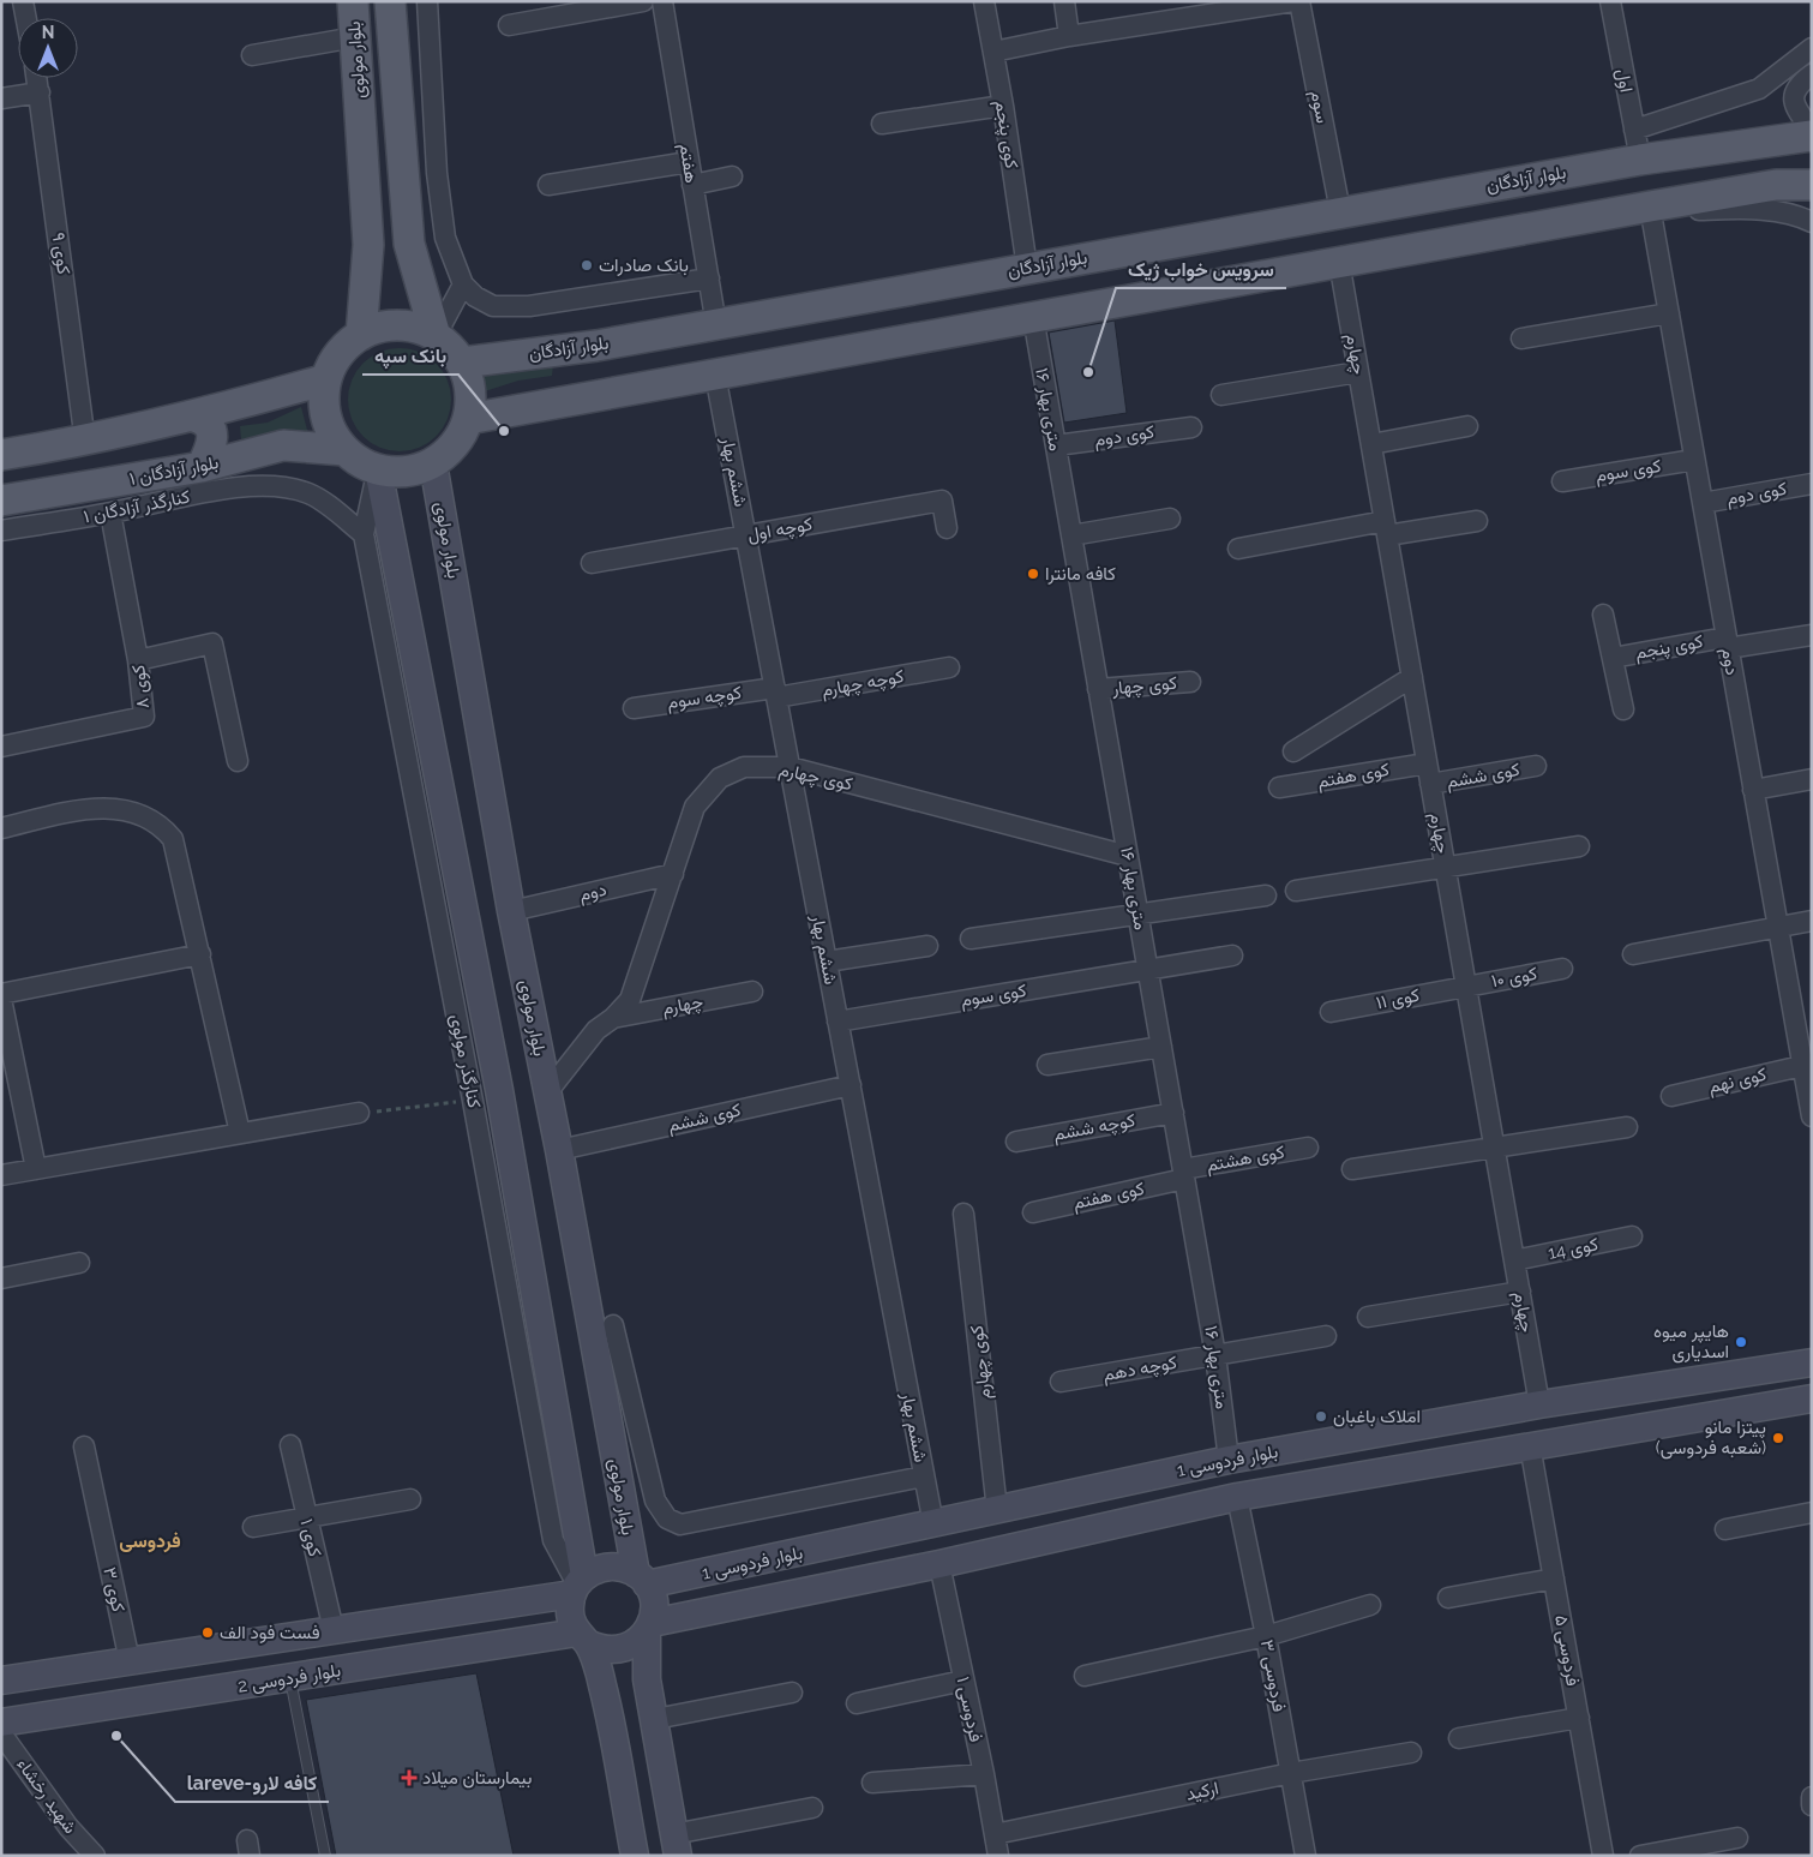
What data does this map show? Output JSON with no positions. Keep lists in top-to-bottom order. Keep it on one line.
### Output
{"streets":{"main road":["بلوار مولوی","بلوار آزادگان","بلوار آزادگان ۱","بلوار فردوسی 1","بلوار فردوسی 2"],"street":["اول","سوم","کوی پنجم","هفتم","کوی ۹","چهارم","۱۶ متری بهار","کوی دوم","کوی سوم","ششم بهار","کنارگذر آزادگان ۱","کوچه اول","دوم","کوچه چهارم","کوی چهار","کوی ۸","کوچه سوم","کوی هفتم","کوی ششم","کوی چهارم","کوی ۱۰","کوی ۱۱","کنارگذر مولوی","کوی نهم","کوچه ششم","کوی هشتم","کوی 14","کوچه دهم","کوی ۱","کوی ۳","فردوسی ۵","فردوسی ۳","فردوسی ۱","ارکید","شهید رخشاء"]},"crossings":[["بلوار مولوی","بلوار آزادگان"],["بلوار مولوی","بلوار آزادگان ۱"],["بلوار مولوی","دوم"],["بلوار مولوی","کوی ششم"],["بلوار مولوی","کوی چهارم"],["بلوار مولوی","کنارگذر مولوی"],["بلوار مولوی","بلوار فردوسی 1"],["بلوار مولوی","بلوار فردوسی 2"],["اول","بلوار آزادگان"],["سوم","بلوار آزادگان"],["کوی پنجم","بلوار آزادگان"],["کوی پنجم","دوم"],["هفتم","بلوار آزادگان"],["بلوار آزادگان","بلوار آزادگان ۱"],["بلوار آزادگان","کنارگذر مولوی"],["چهارم","کوی هفتم"],["چهارم","کوی ششم"],["چهارم","کوی چهارم"],["چهارم","کوی ۱۰"],["چهارم","کوی ۱۱"],["چهارم","کوی 14"],["چهارم","بلوار فردوسی 1"],["۱۶ متری بهار","کوی دوم"],["۱۶ متری بهار","کوی سوم"],["۱۶ متری بهار","کوی چهار"],["۱۶ متری بهار","کوی هفتم"],["۱۶ متری بهار","کوی چهارم"],["۱۶ متری بهار","کوچه ششم"],["۱۶ متری بهار","کوی هشتم"],["۱۶ متری بهار","کوچه دهم"],["۱۶ متری بهار","بلوار فردوسی 1"],["کوی دوم","دوم"],["بلوار آزادگان ۱","کنارگذر مولوی"],["کوی سوم","ششم بهار"],["کوی سوم","دوم"],["ششم بهار","کوچه اول"],["ششم بهار","کوچه چهارم"],["ششم بهار","کوچه سوم"],["ششم بهار","کوی ششم"],["ششم بهار","کوی چهارم"],["ششم بهار","بلوار فردوسی 1"],["کنارگذر آزادگان ۱","کوی ۸"],["کنارگذر آزادگان ۱","کنارگذر مولوی"],["دوم","کوی چهارم"],["دوم","کوی نهم"],["کوچه چهارم","کوچه سوم"],["کوی هفتم","کوی هشتم"],["کوی چهارم","بلوار فردوسی 1"],["کوی ۱۰","کوی ۱۱"],["کنارگذر مولوی","بلوار فردوسی 1"],["کنارگذر مولوی","بلوار فردوسی 2"],["بلوار فردوسی 1","فردوسی ۵"],["بلوار فردوسی 1","فردوسی ۳"],["بلوار فردوسی 1","بلوار فردوسی 2"],["بلوار فردوسی 1","فردوسی ۱"],["فردوسی ۳","ارکید"],["فردوسی ۱","ارکید"]],"districts":["فردوسی"],"places":{"other":["بانک صادرات","سرویس خواب ژیک","بانک سپه","کافه مانترا","هایپر میوه اسدیاری","املاک باغبان","پیتزا مانو (شعبه فردوسی)","فست فود الف","lareve-کافه لارو"],"health":["بیمارستان میلاد"]},"north":"top"}
